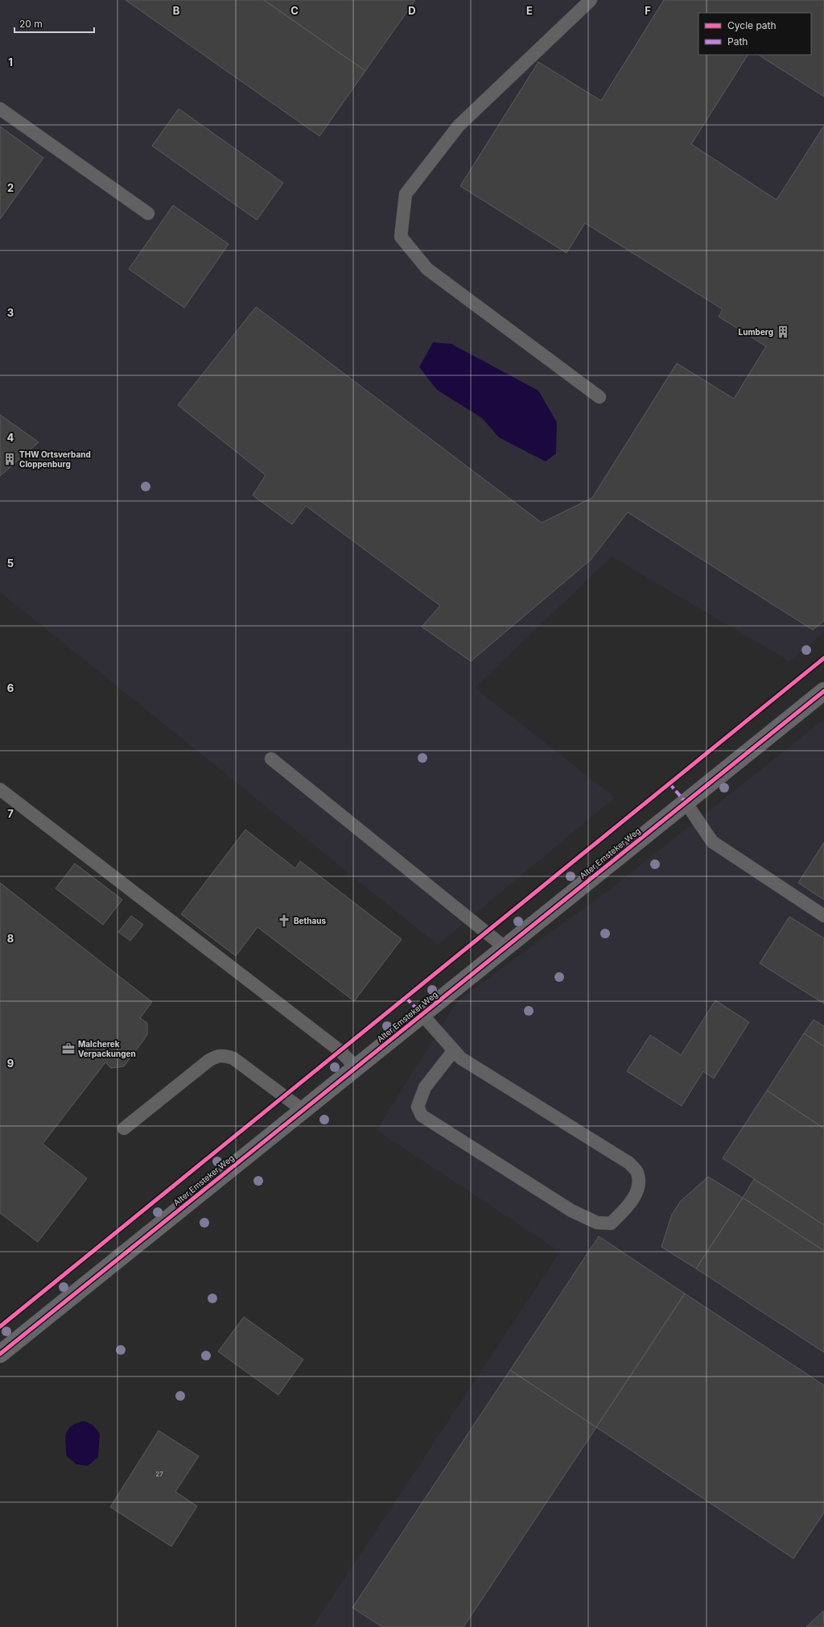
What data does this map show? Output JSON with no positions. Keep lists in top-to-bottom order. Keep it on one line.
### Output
{"streets":{"street":["Alter Emsteker Weg"]},"places":{"building":["Lumberg","THW Ortsverband Cloppenburg"],"church":["Bethaus"],"office":["Malcherek Verpackungen"]},"house_numbers":["27"],"legend":["Cycle path","Path"],"scale_bar":"20 m","grid":{"columns":["B","C","D","E","F"],"rows":["1","2","3","4","5","6","7","8","9"]}}
